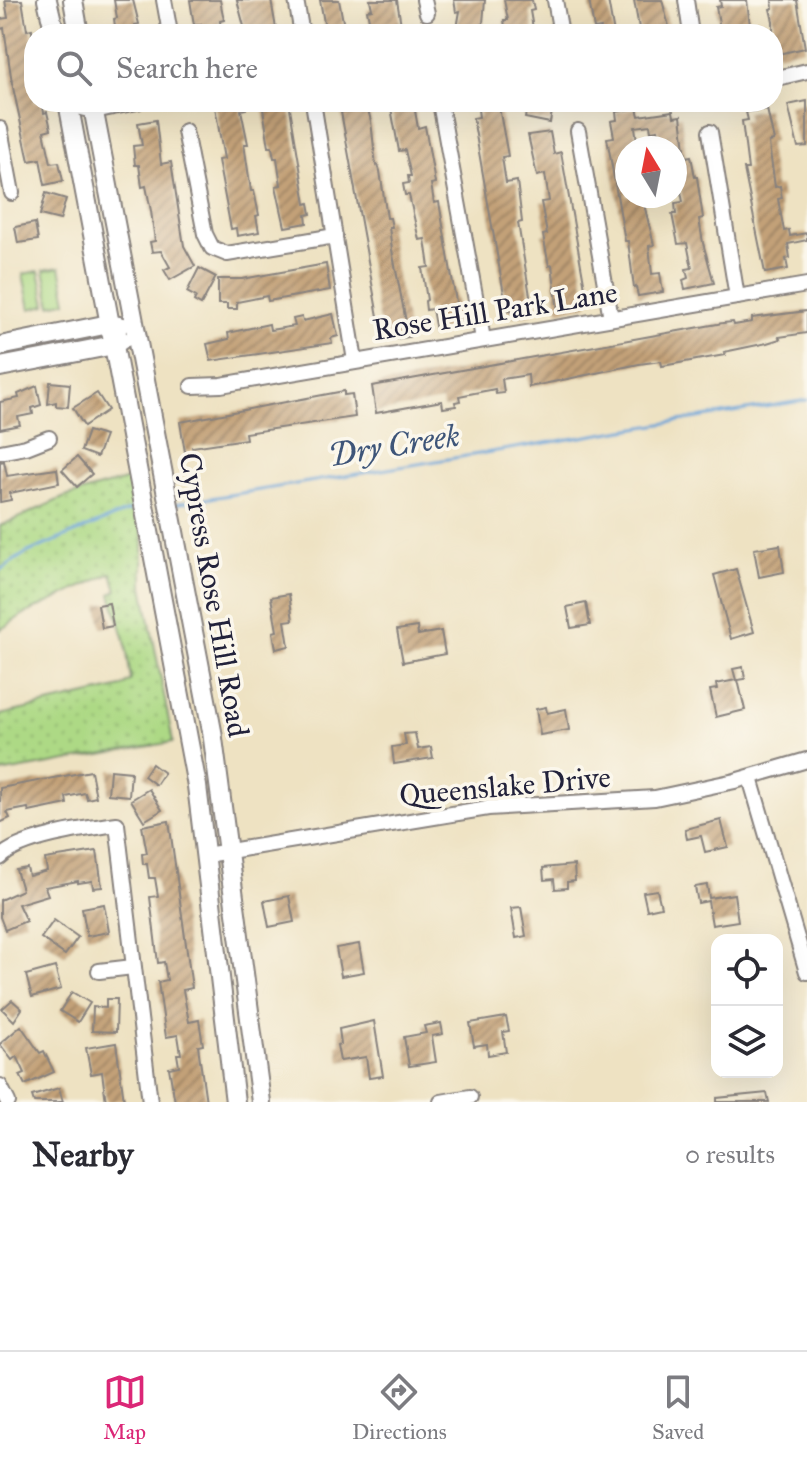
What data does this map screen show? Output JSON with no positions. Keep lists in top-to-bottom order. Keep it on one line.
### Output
{"streets":{"main road":["Cypress Rose Hill Road"],"street":["Rose Hill Park Lane","Queenslake Drive"]},"crossings":[["Cypress Rose Hill Road","Queenslake Drive"]],"water":["Dry Creek"],"north":"top","page":{"search":"Search here","heading":["Nearby","0 results"],"nav":["Map","Directions","Saved"]}}
